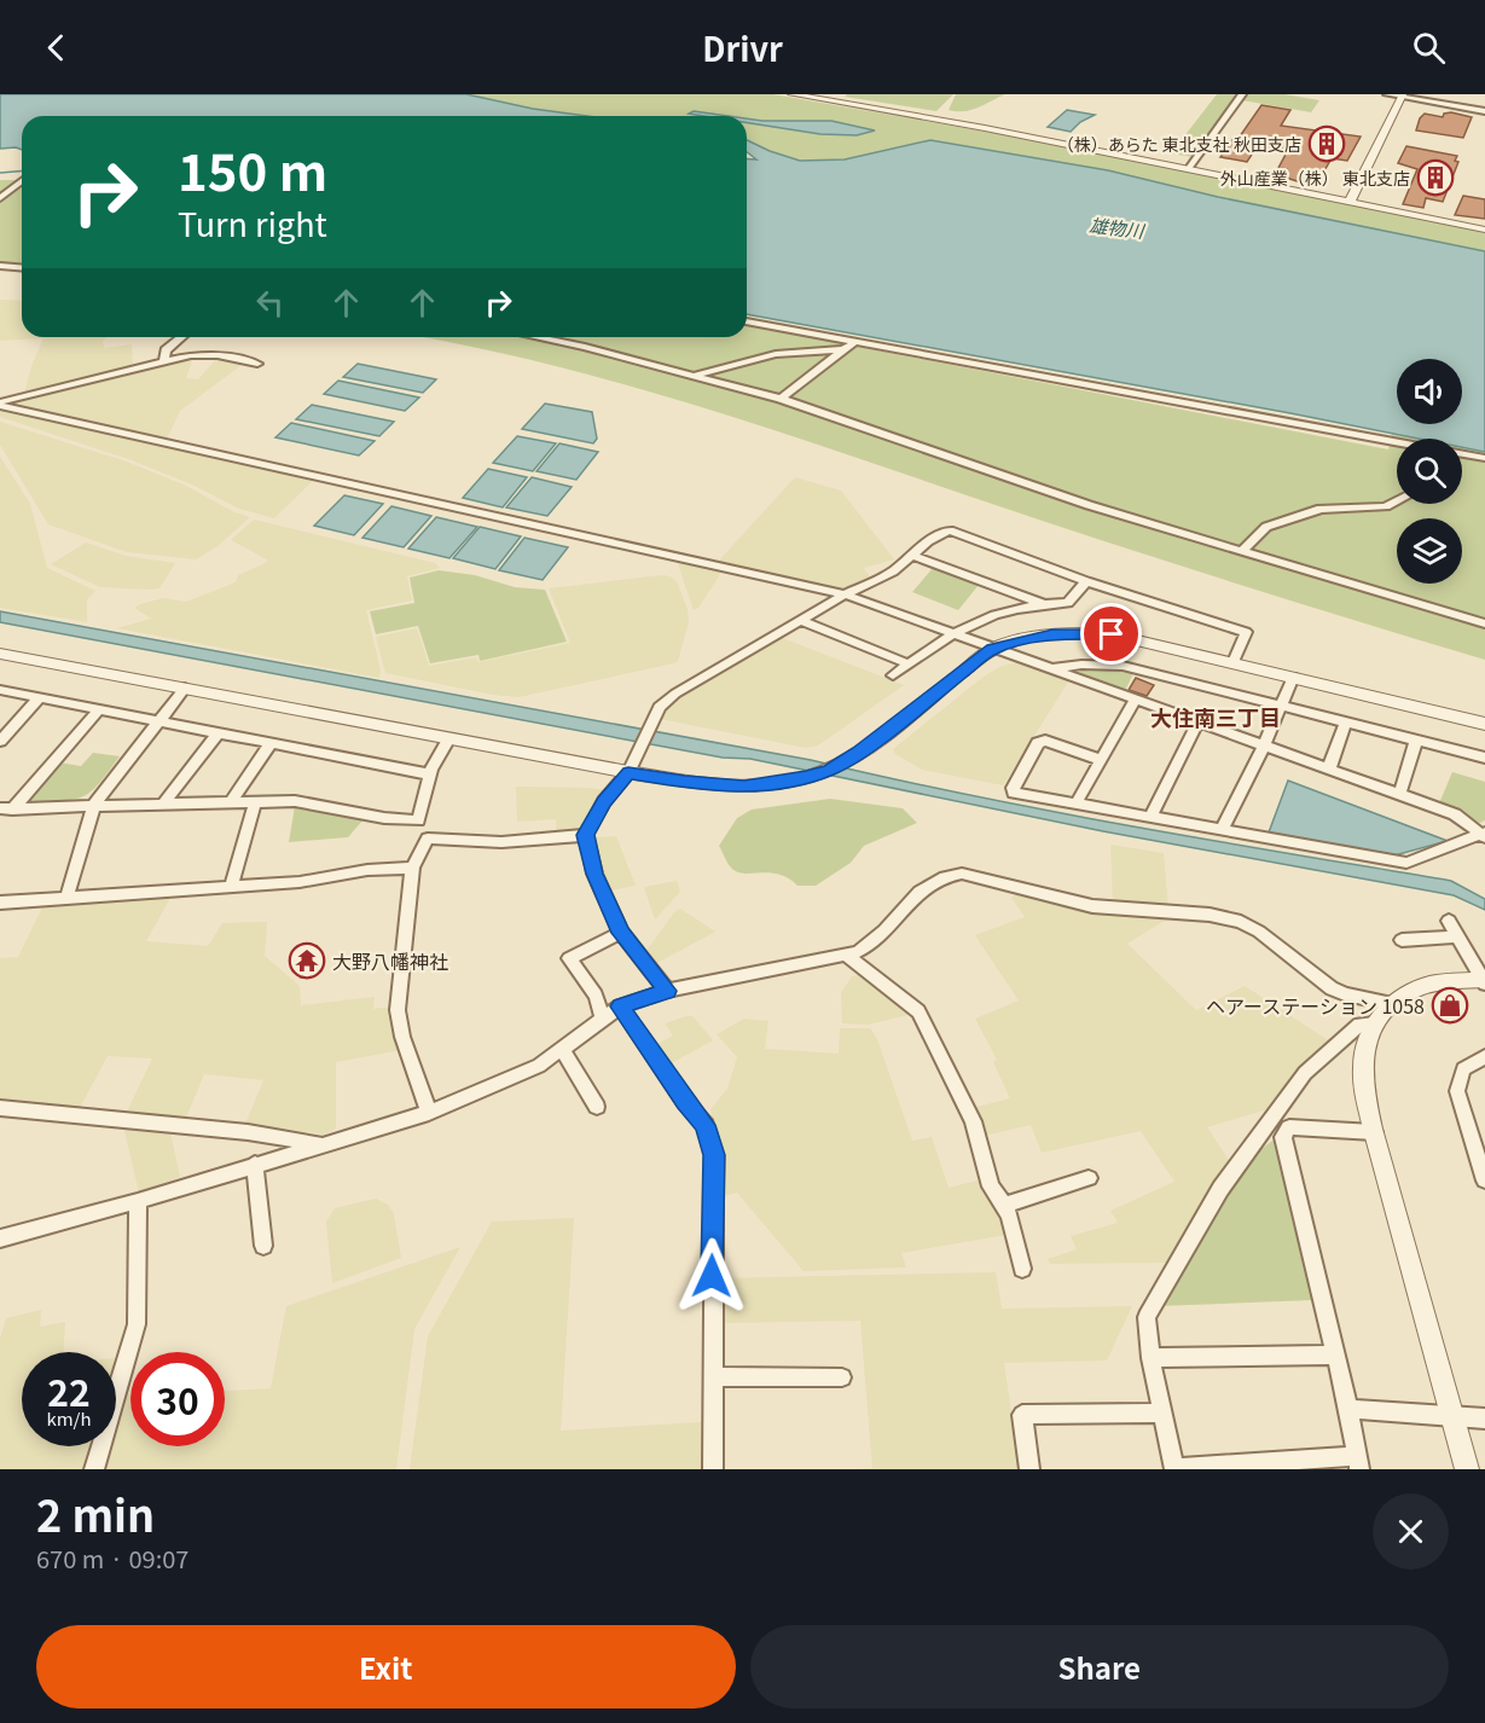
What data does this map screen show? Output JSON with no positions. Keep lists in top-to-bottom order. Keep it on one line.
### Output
{"districts":["大住南三丁目"],"water":["雄物川"],"places":{"building":["（株）あらた 東北支社 秋田支店","外山産業（株） 東北支店"],"temple":["大野八幡神社"],"shop":["ヘアーステーション 1058"]},"page":{"header":"Drivr","turn":["150 m","Turn right"],"speed":"22 km/h","limit":"30","heading":["2 min","670 m · 09:07"],"buttons":["Exit","Share"]}}
